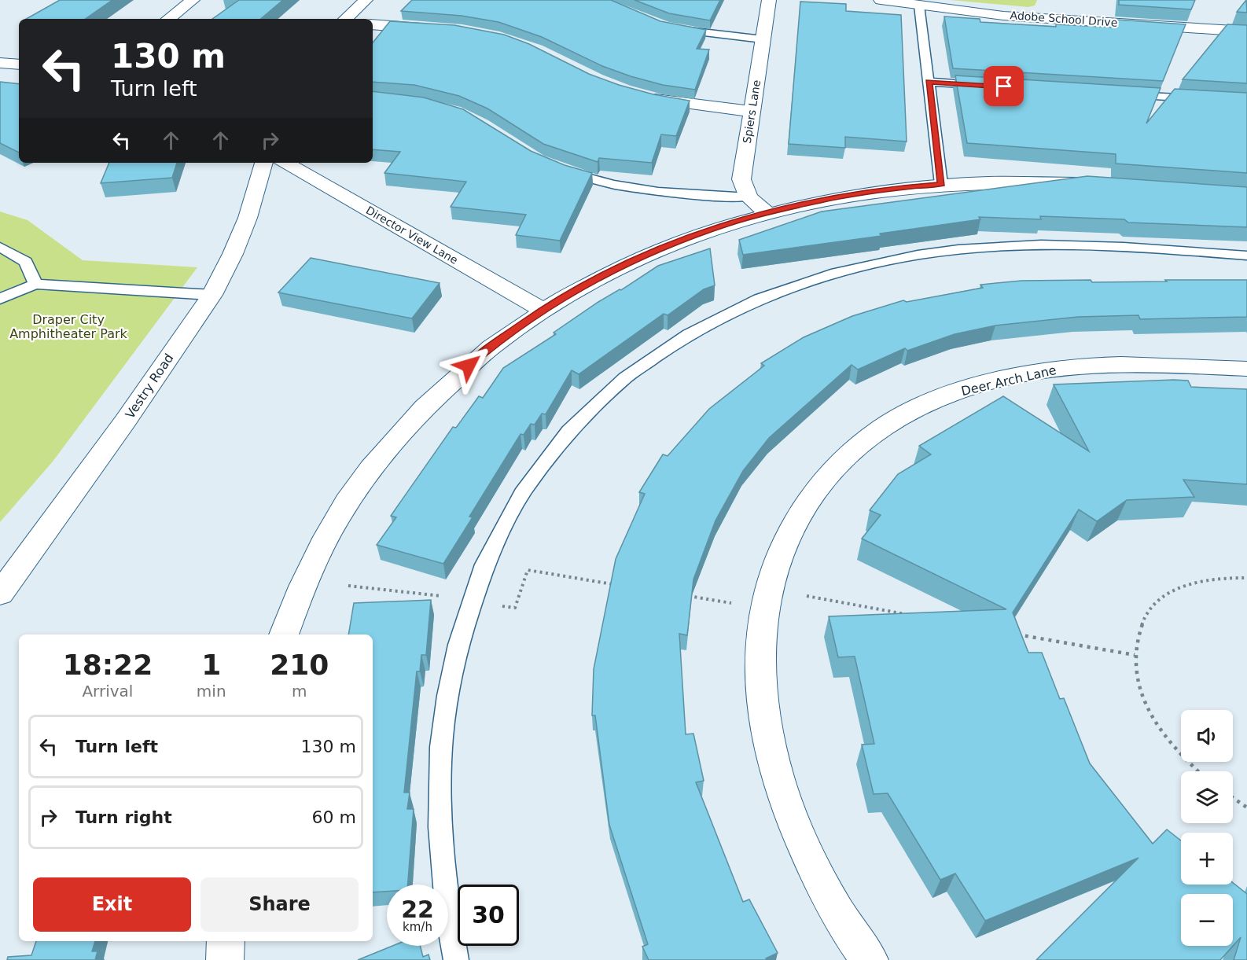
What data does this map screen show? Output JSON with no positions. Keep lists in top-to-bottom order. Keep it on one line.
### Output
{"streets":{"street":["Adobe School Drive","Spiers Lane","Director View Lane","Deer Arch Lane","Vestry Road"]},"parks":["Draper City Amphitheater Park"],"page":{"turn":["130 m","Turn left"],"eta":["18:22","Arrival","1","min","210","m"],"map_buttons":["+","−"],"list":[{"name":"Turn left","value":"130 m"},{"name":"Turn right","value":"60 m"}],"buttons":["Exit","Share"],"speed":"22 km/h","limit":"30"}}
